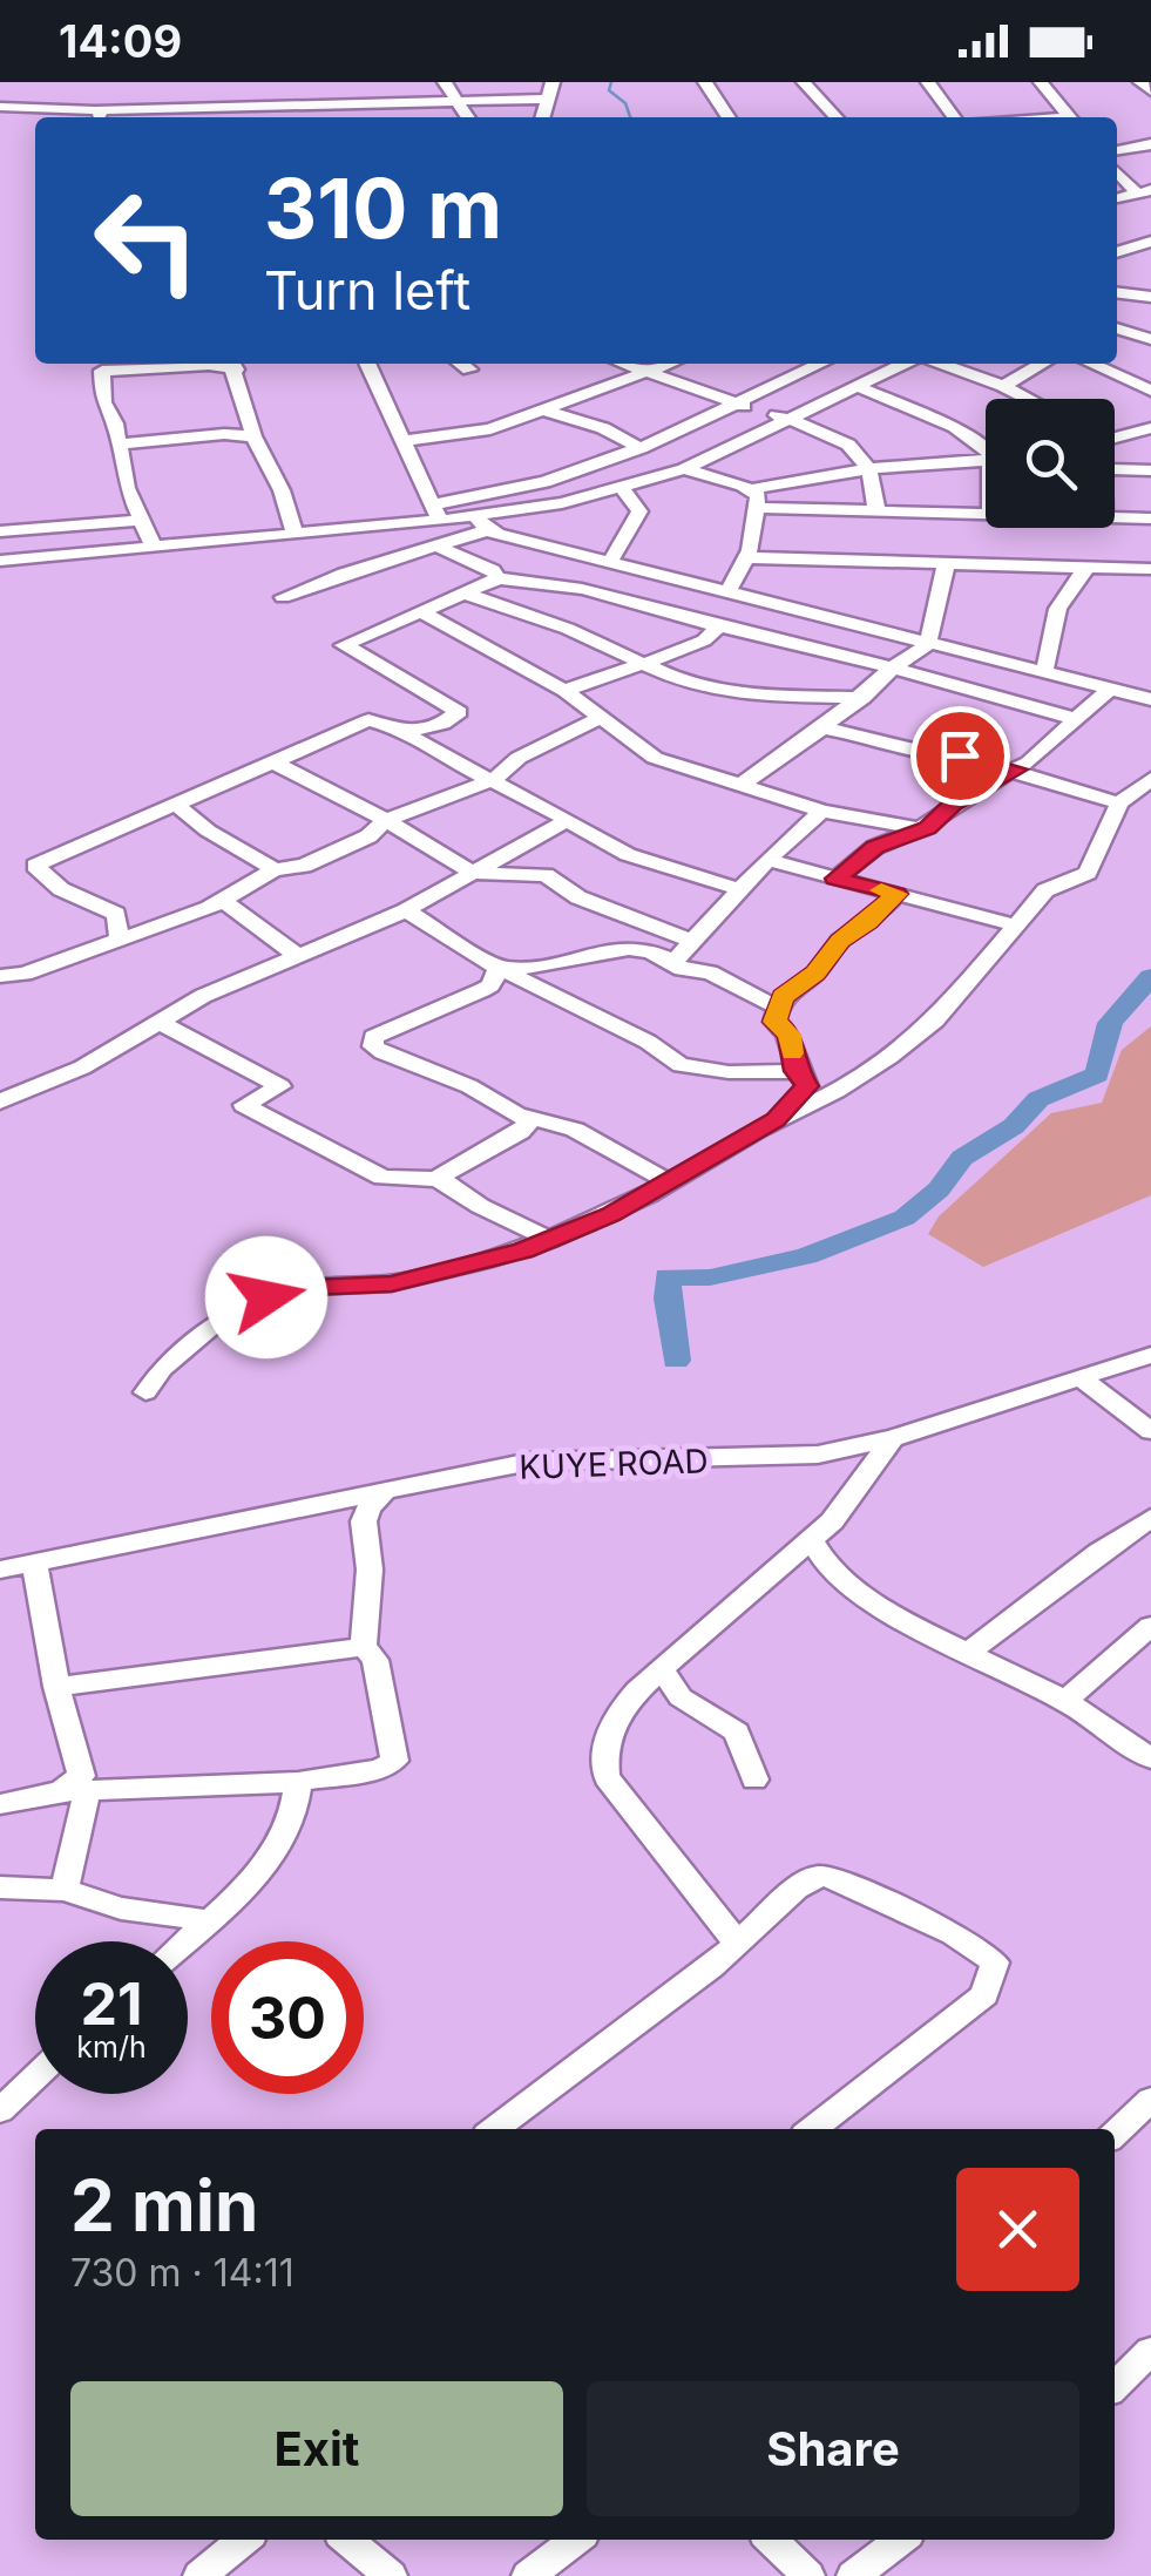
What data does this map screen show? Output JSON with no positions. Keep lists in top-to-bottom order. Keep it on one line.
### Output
{"streets":{"street":["KUYE ROAD"]},"page":{"status":"14:09","turn":["310 m","Turn left"],"speed":"21 km/h","limit":"30","heading":["2 min","730 m · 14:11"],"buttons":["Exit","Share"]}}
